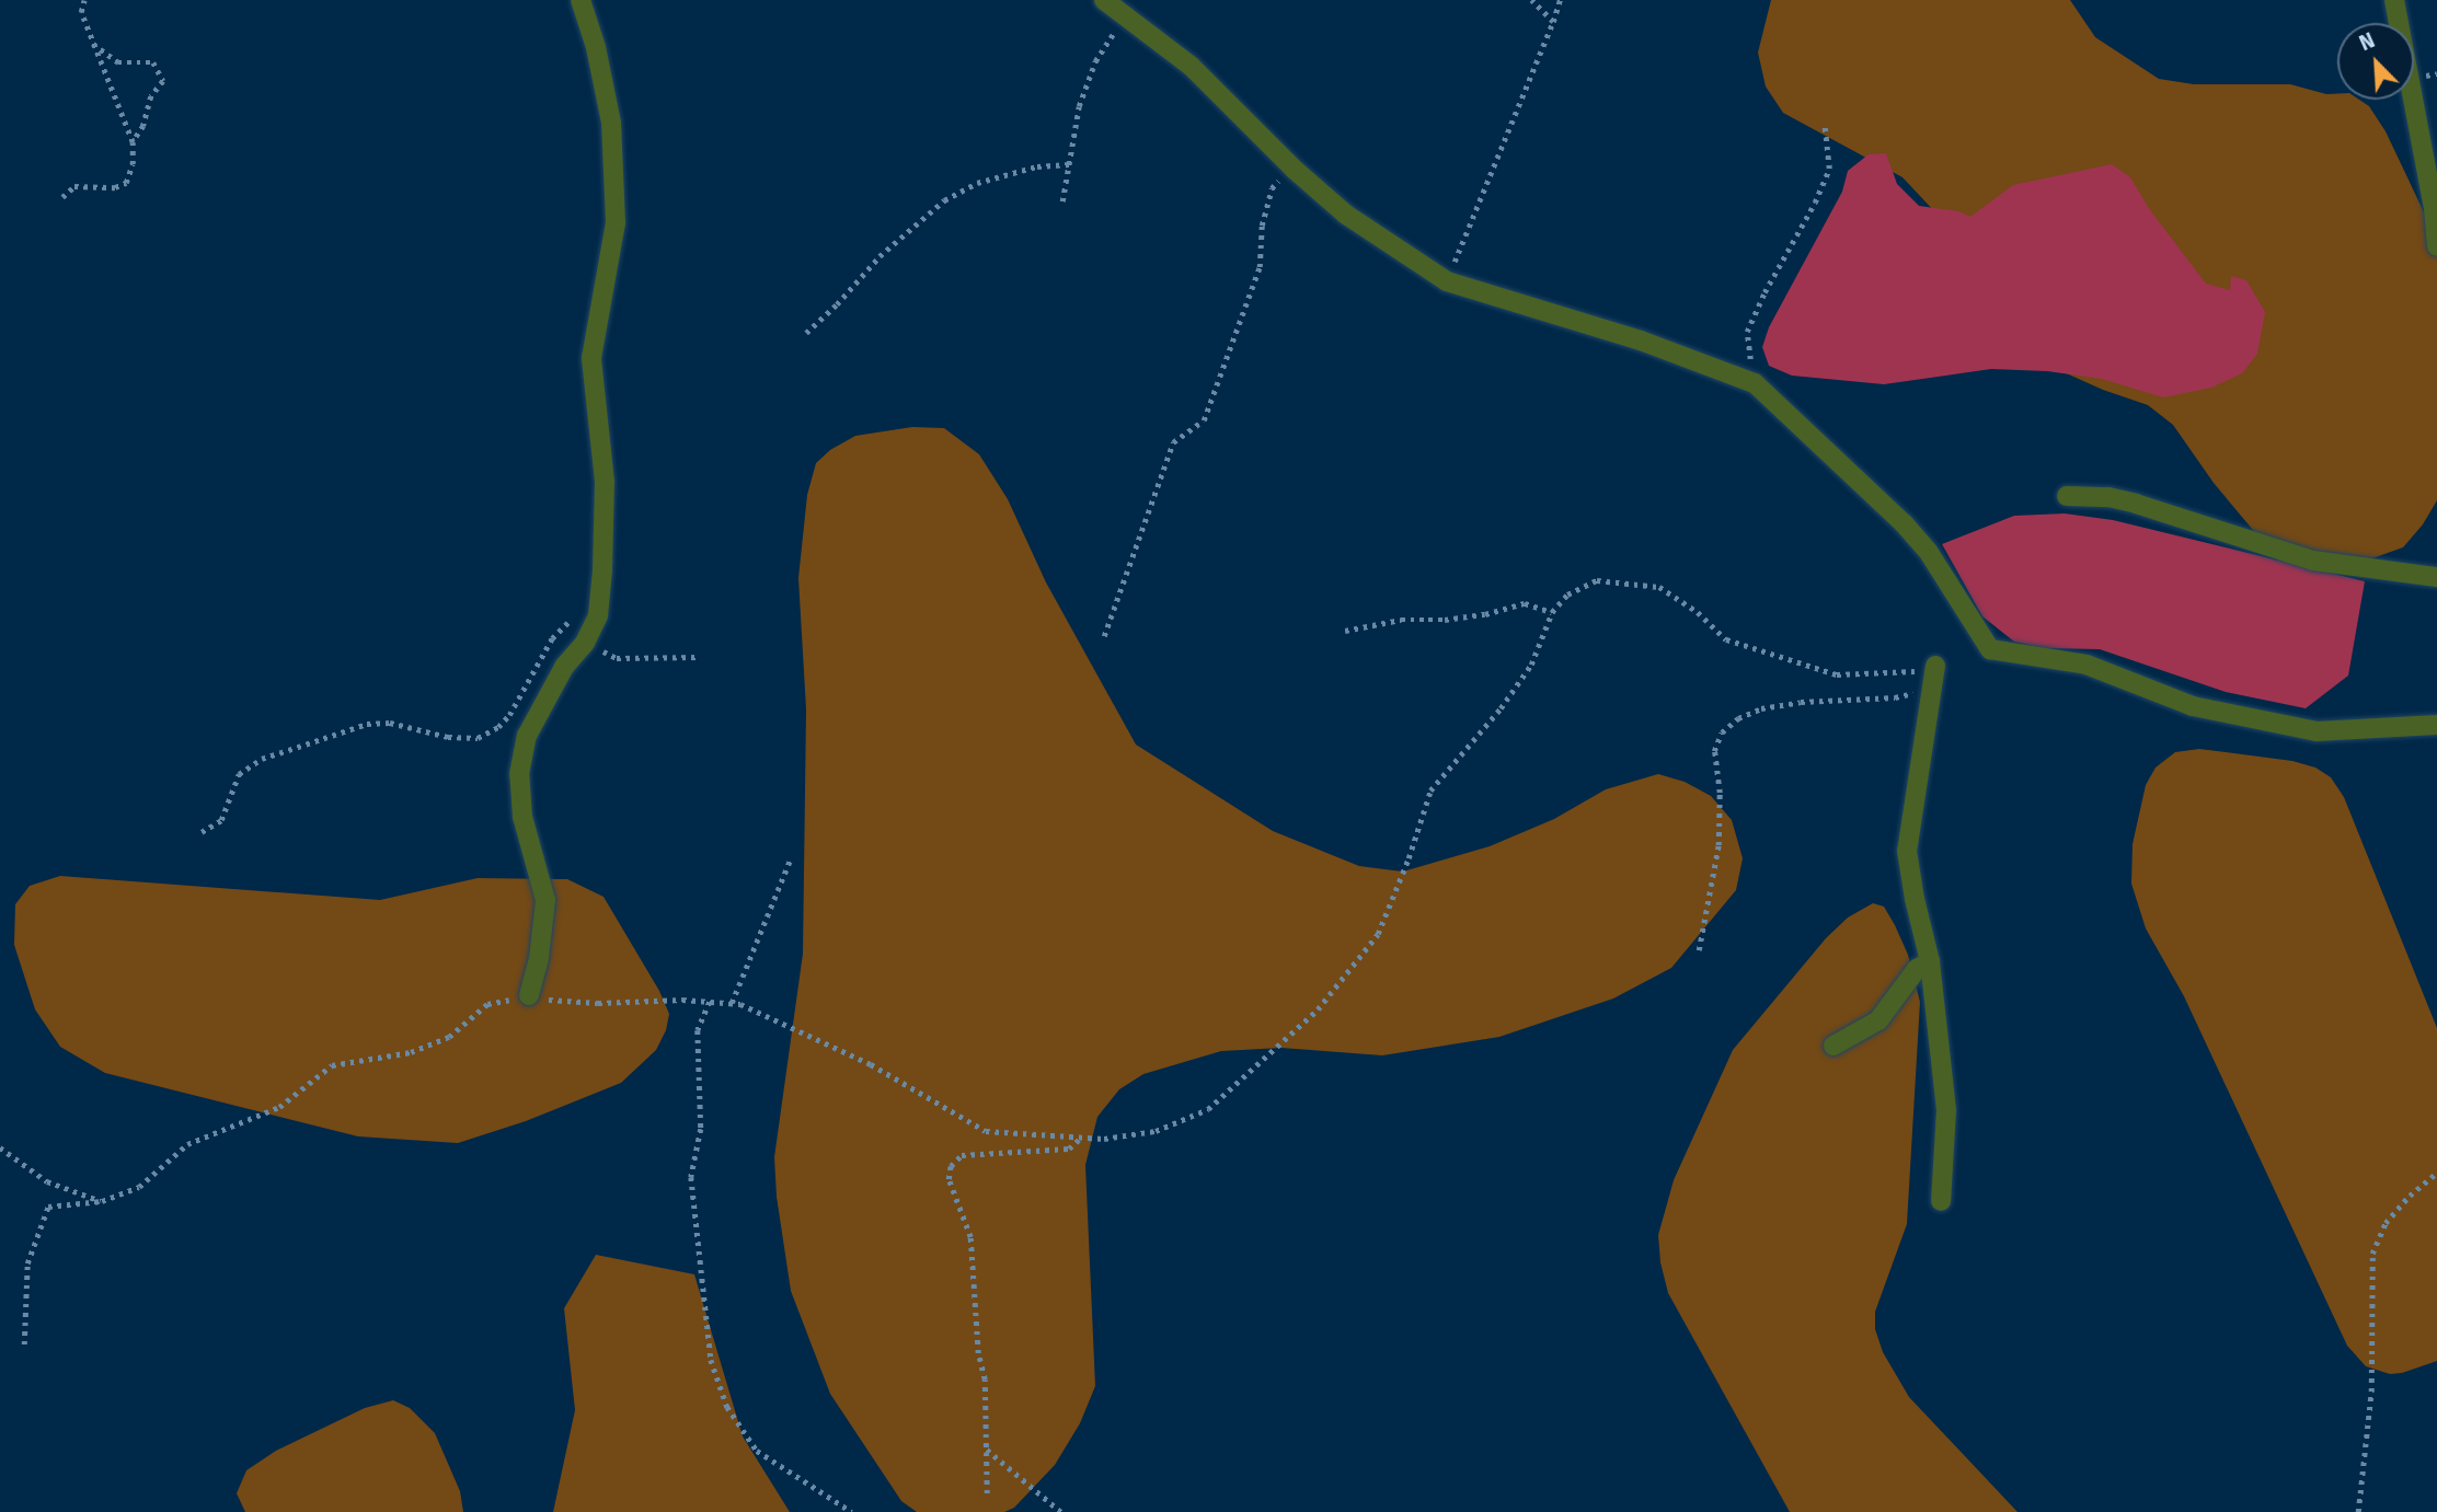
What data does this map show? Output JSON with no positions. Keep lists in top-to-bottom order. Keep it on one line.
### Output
{"north":"top left"}
